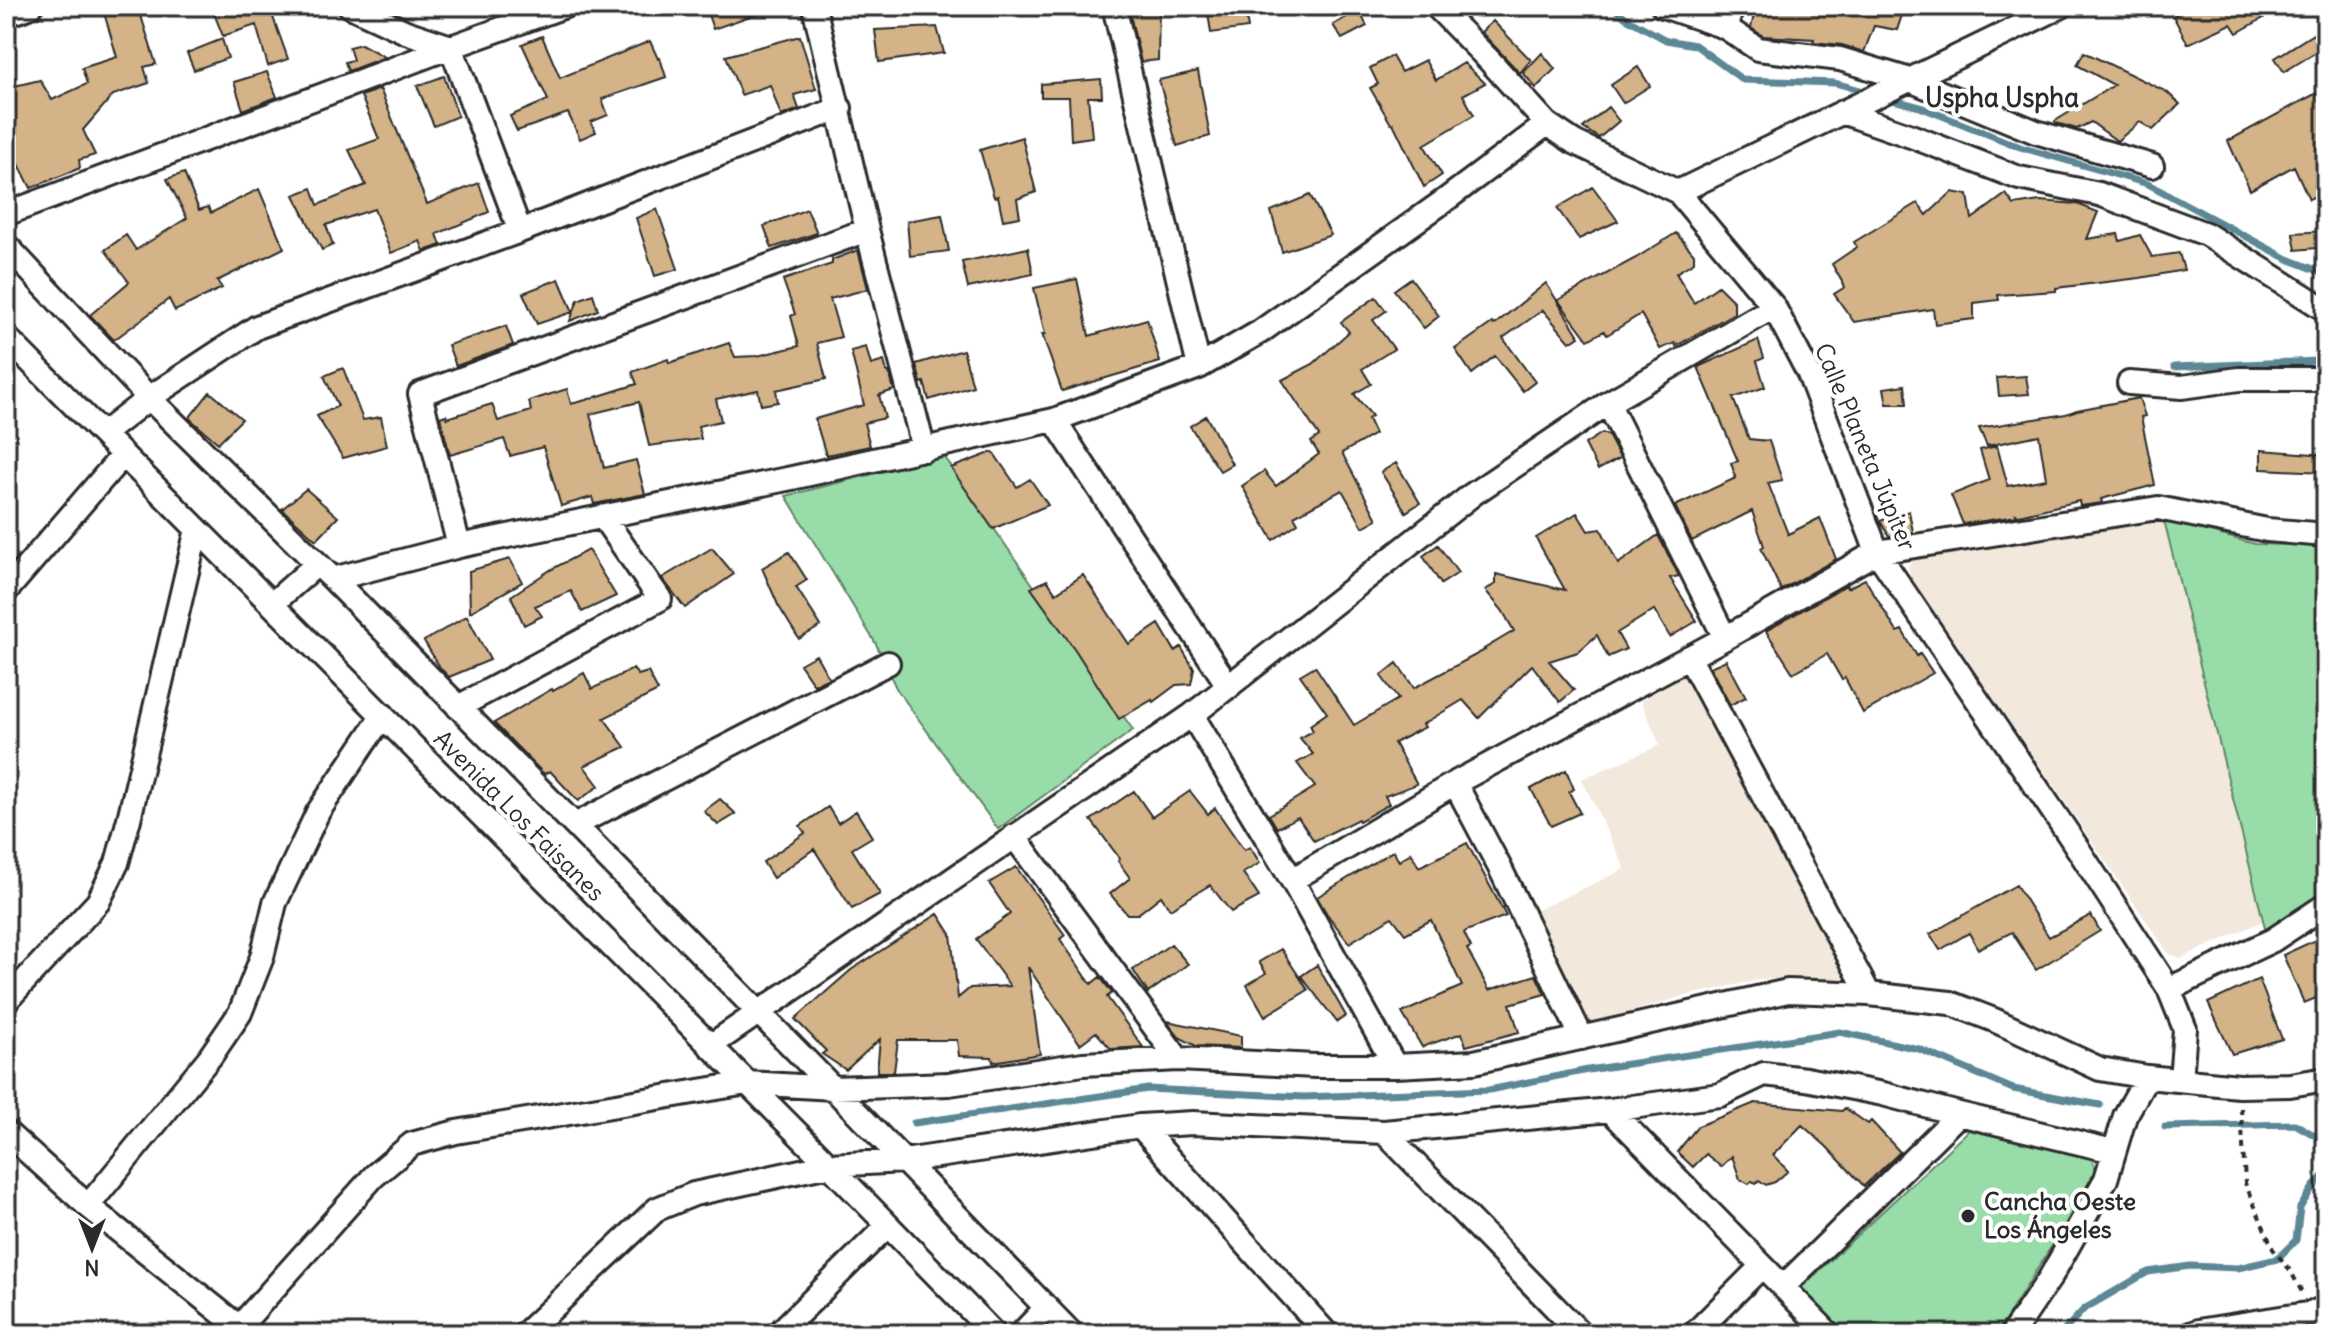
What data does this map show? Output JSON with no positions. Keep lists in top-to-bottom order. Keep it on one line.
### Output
{"streets":{"street":["Calle Planeta Júpiter","Avenida Los Faisanes"]},"districts":["Uspha Uspha"],"places":["Cancha Oeste Los Ángeles"],"north":"bottom"}
